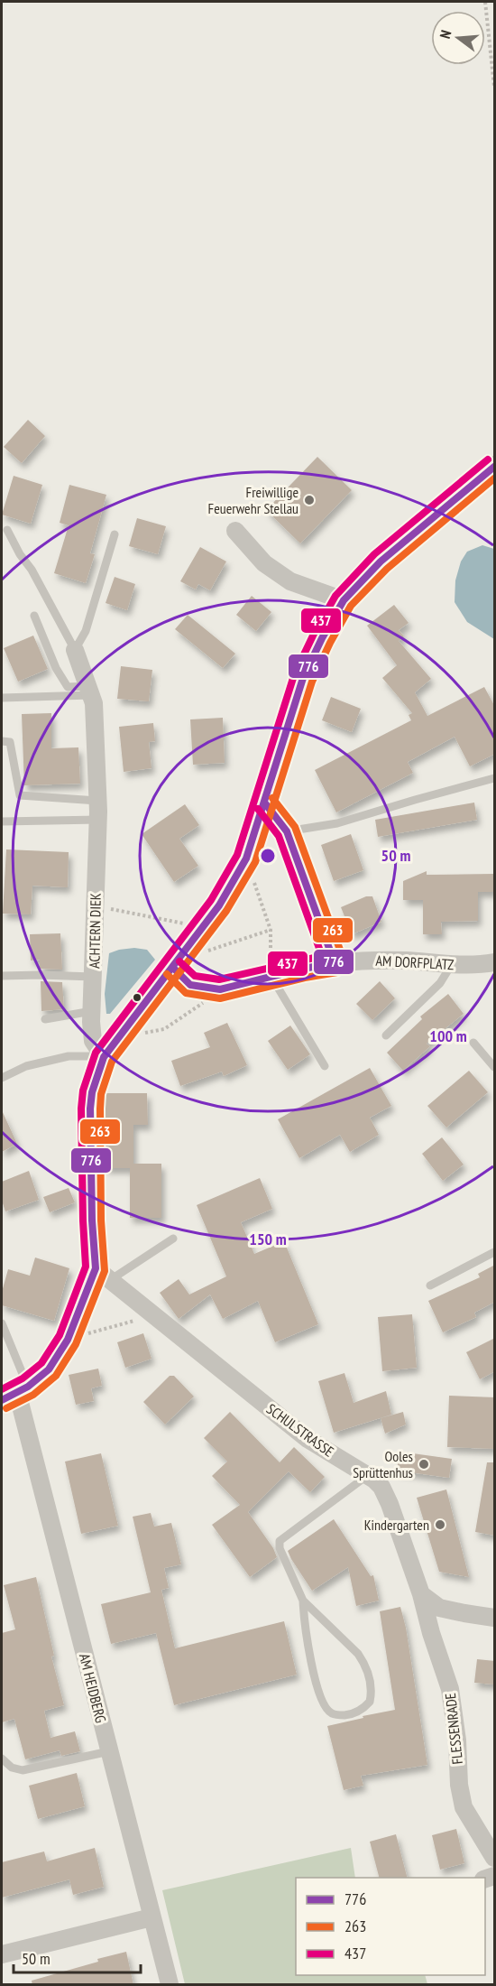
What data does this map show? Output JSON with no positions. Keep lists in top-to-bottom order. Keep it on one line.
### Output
{"streets":{"street":["ACHTERN DIEK","AM DORFPLATZ","SCHULSTRASSE","AM HEIDBERG","FLESSENRADE"]},"crossings":[["SCHULSTRASSE","FLESSENRADE"]],"places":["Freiwillige Feuerwehr Stellau","Ooles Sprüttenhus","Kindergarten"],"lines":["transit line 437","transit line 776","transit line 263"],"legend":["776","263","437"],"scale_bar":"50 m","north":"left","rings":["50 m","100 m","150 m"]}
